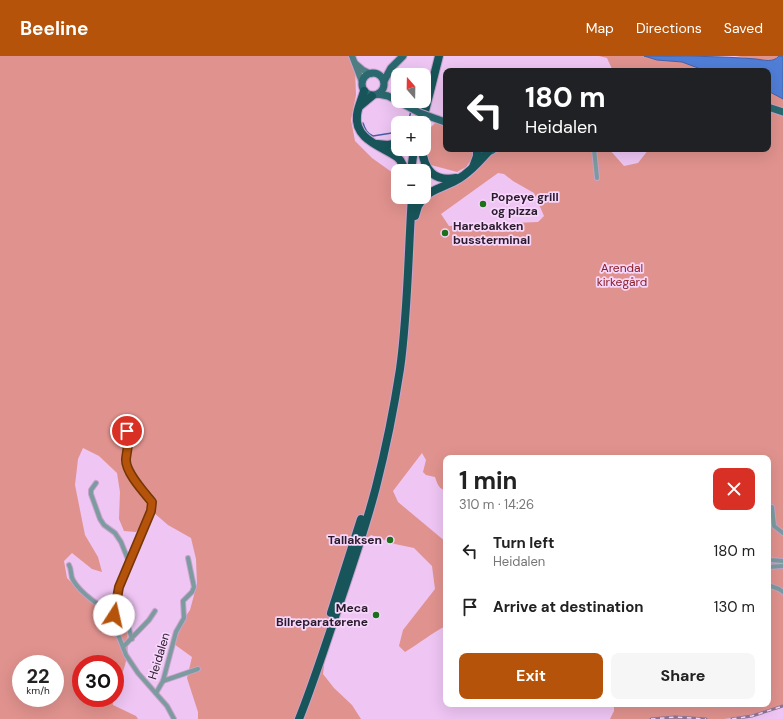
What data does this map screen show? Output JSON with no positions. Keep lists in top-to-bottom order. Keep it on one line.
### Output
{"streets":{"street":["Heidalen"]},"parks":["Arendal kirkegård"],"places":["Popeye grill og pizza","Harebakken bussterminal","Tallaksen","Meca Bilreparatørene"],"north":"top","page":{"header":"Beeline","nav":["Map","Directions","Saved"],"map_buttons":["+","−"],"turn":["180 m","Heidalen"],"heading":["1 min","310 m · 14:26"],"list":[{"name":"Turn left","note":"Heidalen","value":"180 m"},{"name":"Arrive at destination","value":"130 m"}],"buttons":["Exit","Share"],"speed":"22 km/h","limit":"30"}}
